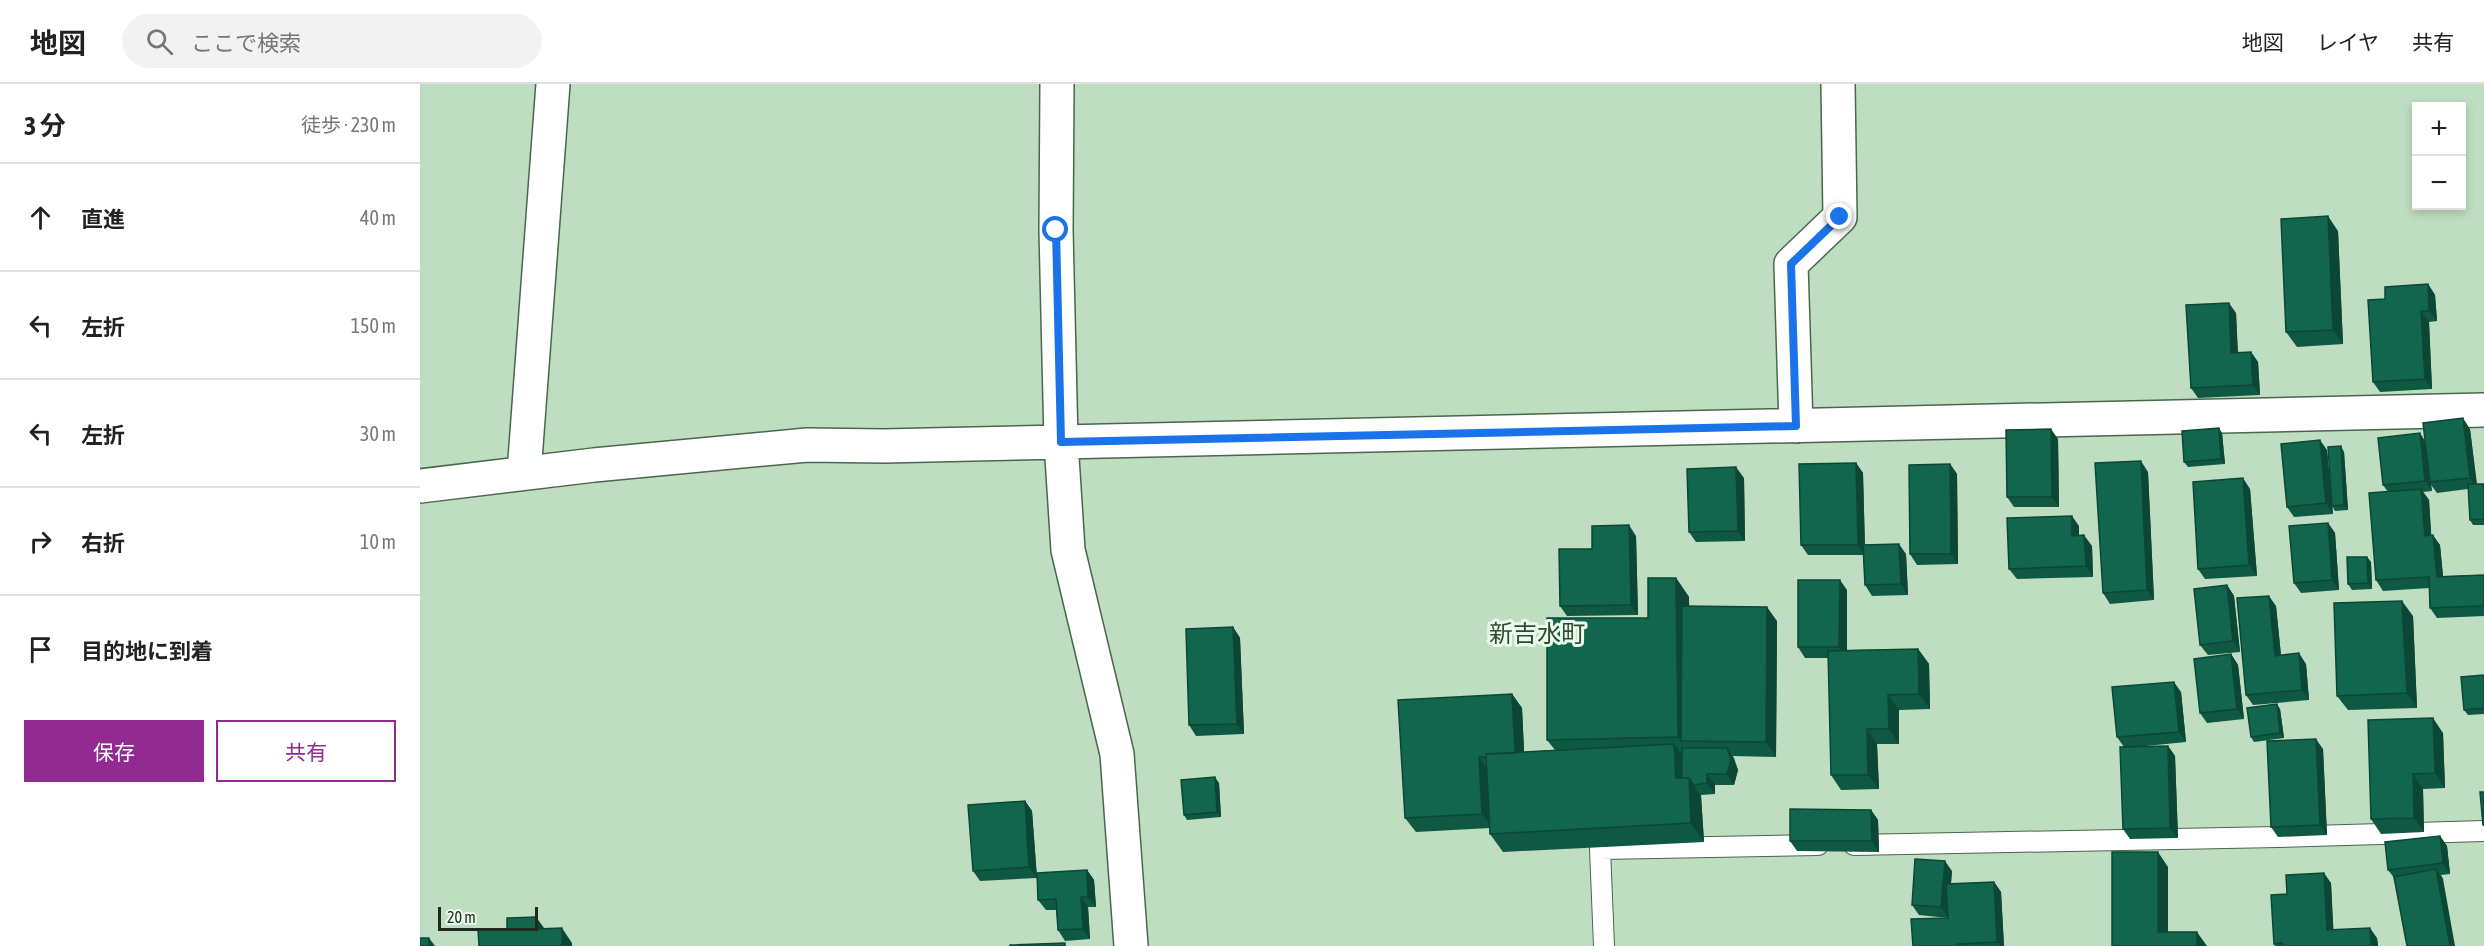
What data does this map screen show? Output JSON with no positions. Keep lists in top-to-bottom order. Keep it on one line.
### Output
{"districts":["新吉水町"],"scale_bar":"20 m","page":{"header":"地図","search":"ここで検索","nav":["地図","レイヤ","共有"],"heading":["3 分","徒歩 · 230 m"],"map_buttons":["+","−"],"list":[["直進","40 m"],["左折","150 m"],["左折","30 m"],["右折","10 m"],"目的地に到着"],"buttons":["保存","共有"],"scale":"20 m"}}
